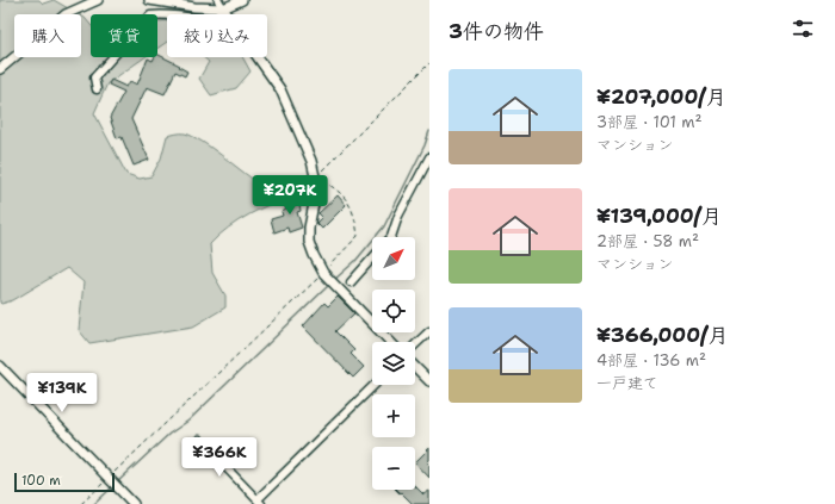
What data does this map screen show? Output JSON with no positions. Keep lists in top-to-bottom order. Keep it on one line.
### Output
{"scale_bar":"100 m","north":"top right","page":{"heading":"3件の物件","chip":["購入","賃貸","絞り込み"],"list":[{"name":"¥207,000/月","note":"3部屋 · 101 m² · マンション"},{"name":"¥139,000/月","note":"2部屋 · 58 m² · マンション"},{"name":"¥366,000/月","note":"4部屋 · 136 m² · 一戸建て"}],"price":["¥207K","¥139K","¥366K"],"map_buttons":["+","−"],"scale":"100 m"}}
